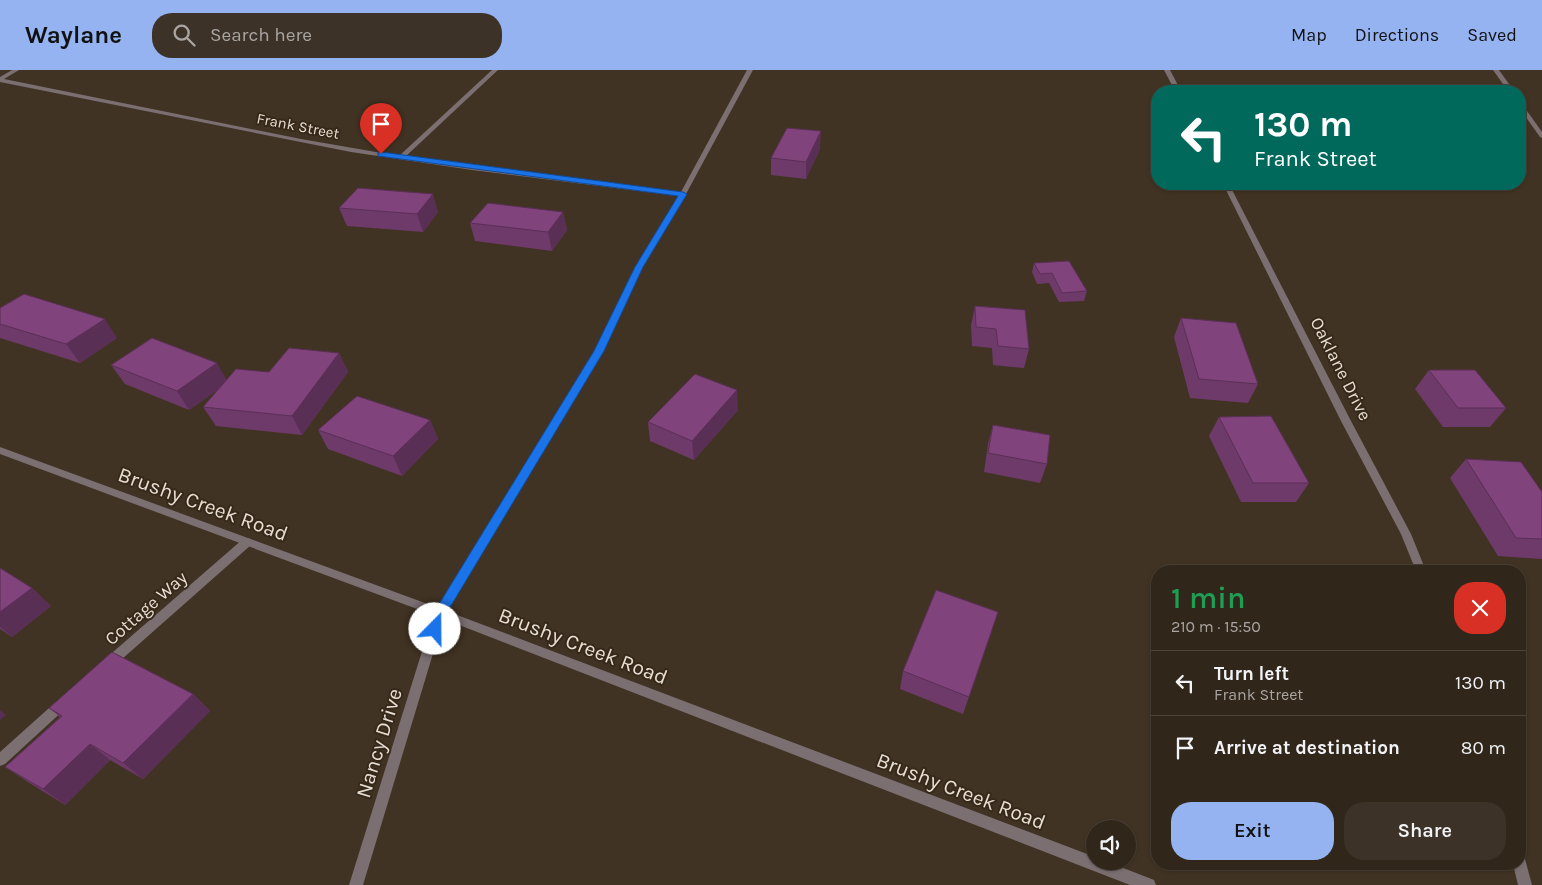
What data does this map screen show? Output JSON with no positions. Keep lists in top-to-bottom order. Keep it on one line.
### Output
{"streets":{"street":["Frank Street","Oaklane Drive","Brushy Creek Road","Cottage Way","Nancy Drive"]},"crossings":[["Frank Street","Nancy Drive"],["Brushy Creek Road","Cottage Way"],["Brushy Creek Road","Nancy Drive"]],"page":{"header":"Waylane","search":"Search here","nav":["Map","Directions","Saved"],"turn":["130 m","Frank Street"],"heading":["1 min","210 m · 15:50"],"list":[{"name":"Turn left","note":"Frank Street","value":"130 m"},{"name":"Arrive at destination","value":"80 m"}],"buttons":["Exit","Share"]}}
